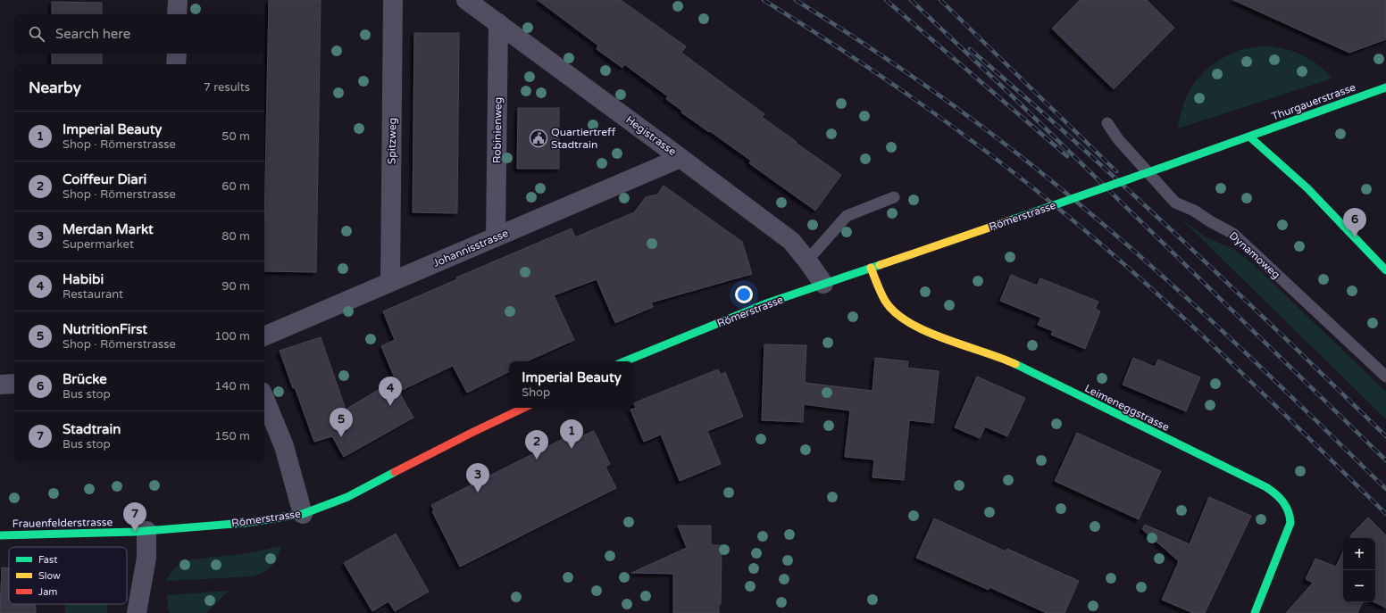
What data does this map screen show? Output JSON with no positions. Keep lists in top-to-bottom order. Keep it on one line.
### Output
{"streets":{"main road":["Thurgauerstrasse","Römerstrasse","Leimeneggstrasse","Frauenfelderstrasse"],"street":["Robinienweg","Hegistrasse","Spitzweg","Johannisstrasse"],"lane":["Dynamoweg"]},"crossings":[["Thurgauerstrasse","Römerstrasse"],["Robinienweg","Hegistrasse"],["Robinienweg","Johannisstrasse"],["Hegistrasse","Römerstrasse"],["Hegistrasse","Johannisstrasse"],["Spitzweg","Johannisstrasse"],["Römerstrasse","Leimeneggstrasse"],["Römerstrasse","Frauenfelderstrasse"]],"places":{"public building":["Quartiertreff Stadtrain"]},"legend":["Fast","Slow","Jam"],"page":{"search":"Search here","heading":["Nearby","7 results"],"list":[{"mark":"1","name":"Imperial Beauty","note":"Shop · Römerstrasse","value":"50 m"},{"mark":"2","name":"Coiffeur Diari","note":"Shop · Römerstrasse","value":"60 m"},{"mark":"3","name":"Merdan Markt","note":"Supermarket","value":"80 m"},{"mark":"4","name":"Habibi","note":"Restaurant","value":"90 m"},{"mark":"5","name":"NutritionFirst","note":"Shop · Römerstrasse","value":"100 m"},{"mark":"6","name":"Brücke","note":"Bus stop","value":"140 m"},{"mark":"7","name":"Stadtrain","note":"Bus stop","value":"150 m"}],"pins":["6","4","5","1","2","3","7"],"popup":["Imperial Beauty","Shop"],"map_buttons":["+","−"]}}
